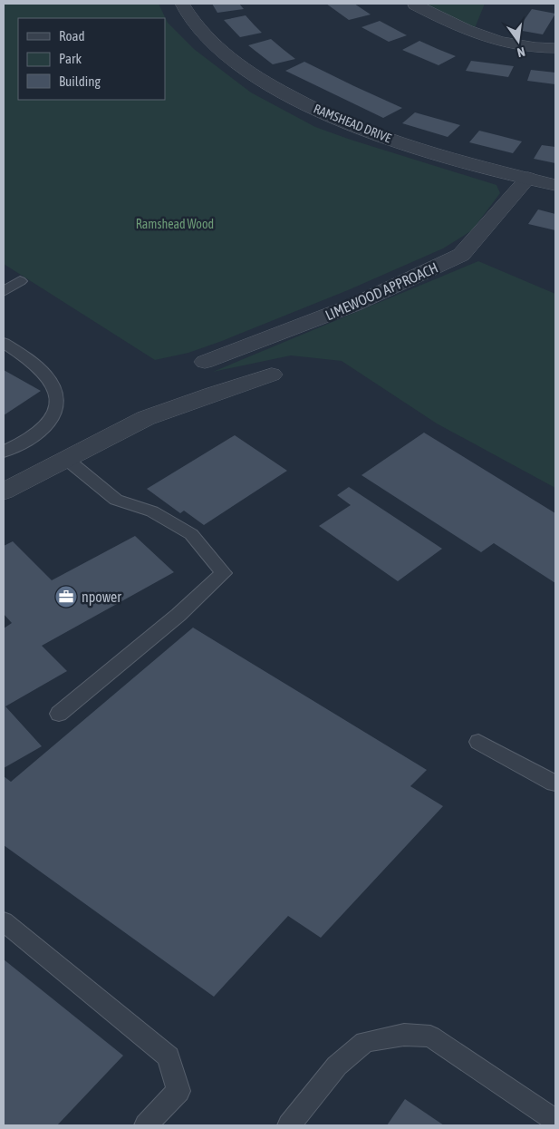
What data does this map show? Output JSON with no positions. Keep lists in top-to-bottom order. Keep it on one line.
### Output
{"streets":{"street":["RAMSHEAD DRIVE","LIMEWOOD APPROACH"]},"crossings":[["RAMSHEAD DRIVE","LIMEWOOD APPROACH"]],"parks":["Ramshead Wood"],"places":{"office":["npower"]},"legend":["Road","Park","Building"],"north":"bottom"}
